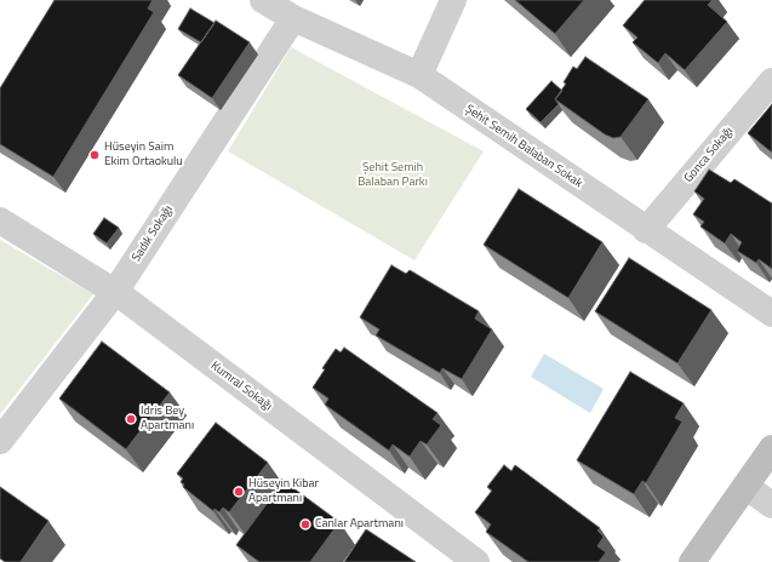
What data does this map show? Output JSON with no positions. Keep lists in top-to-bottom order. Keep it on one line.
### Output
{"streets":{"street":["Şehit Semih Balaban Sokak","Gonca Sokağı","Sadık Sokağı","Kumral Sokağı"]},"crossings":[["Şehit Semih Balaban Sokak","Gonca Sokağı"],["Şehit Semih Balaban Sokak","Sadık Sokağı"],["Sadık Sokağı","Kumral Sokağı"]],"parks":["Şehit Semih Balaban Parkı"],"places":["Hüseyin Saim Ekim Ortaokulu","Idris Bey Apartmanı","Hüseyin Kibar Apartmanı","Canlar Apartmanı"]}
